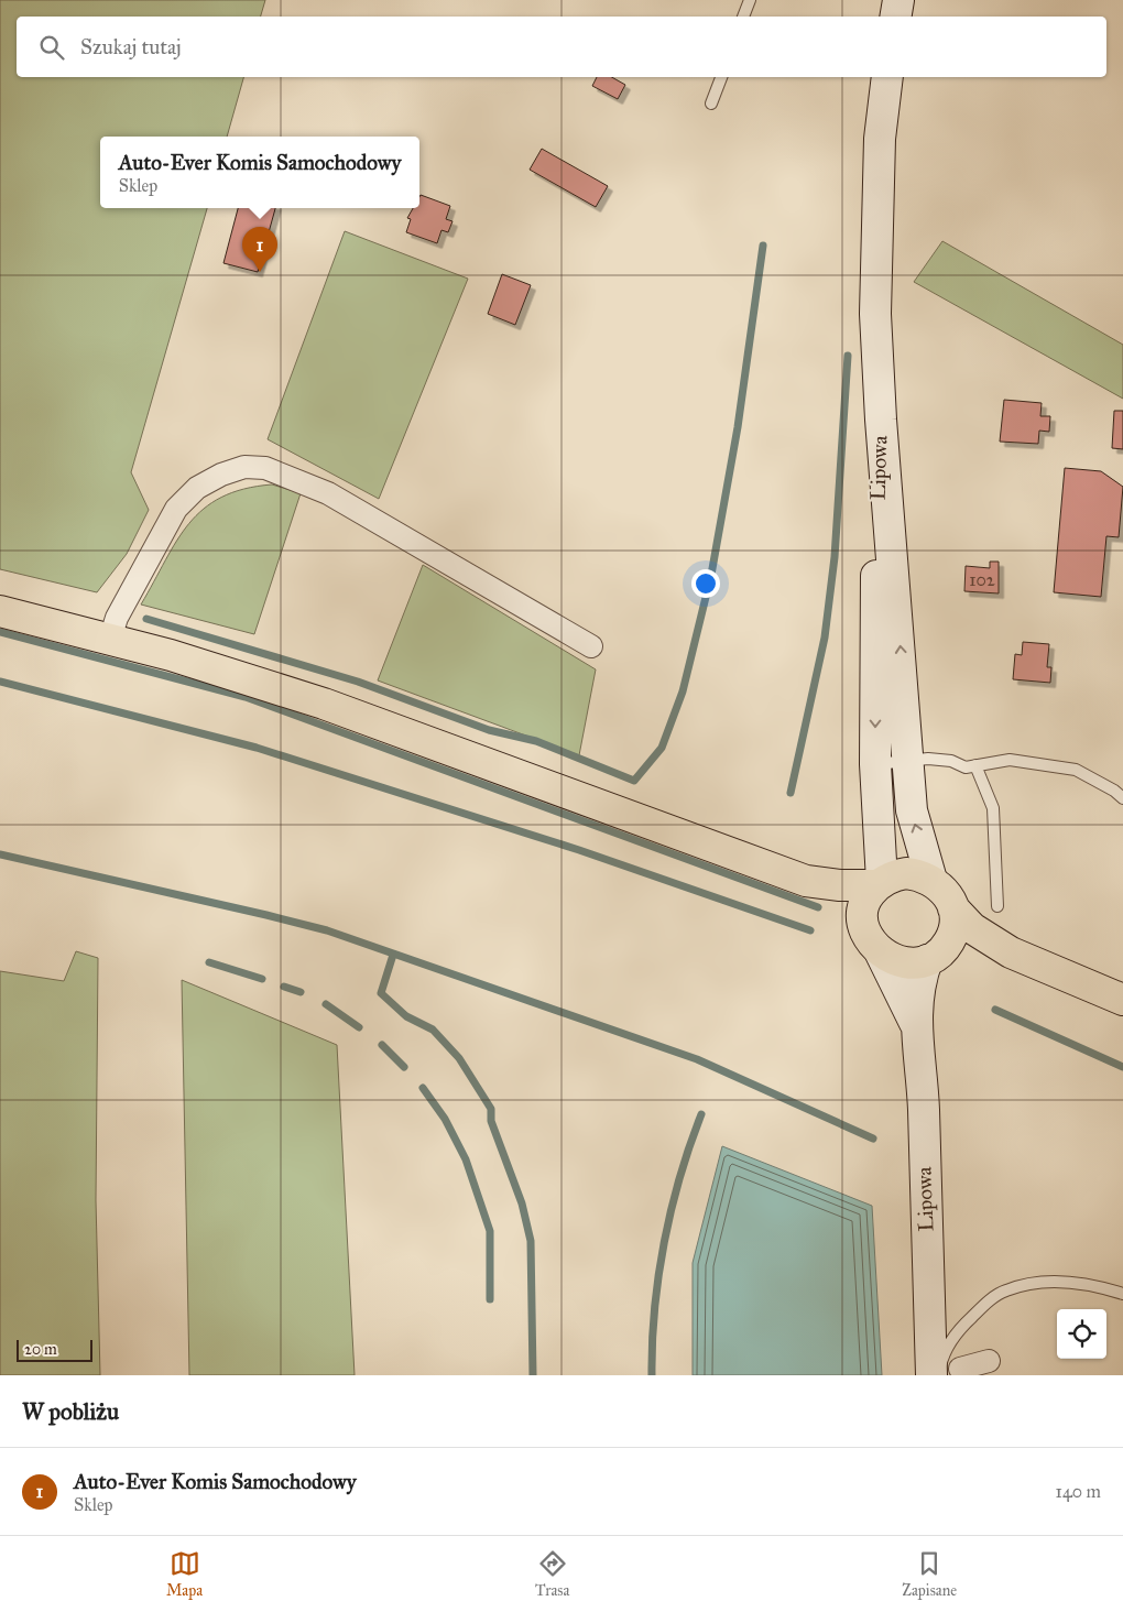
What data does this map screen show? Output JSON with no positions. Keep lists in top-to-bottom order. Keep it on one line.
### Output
{"streets":{"highway":["Lipowa"]},"house_numbers":["102"],"scale_bar":"20 m","page":{"search":"Szukaj tutaj","popup":["Auto-Ever Komis Samochodowy","Sklep"],"pins":"1","scale":"20 m","heading":"W pobliżu","list":[{"mark":"1","name":"Auto-Ever Komis Samochodowy","note":"Sklep","value":"140 m"}],"nav":["Mapa","Trasa","Zapisane"]}}
